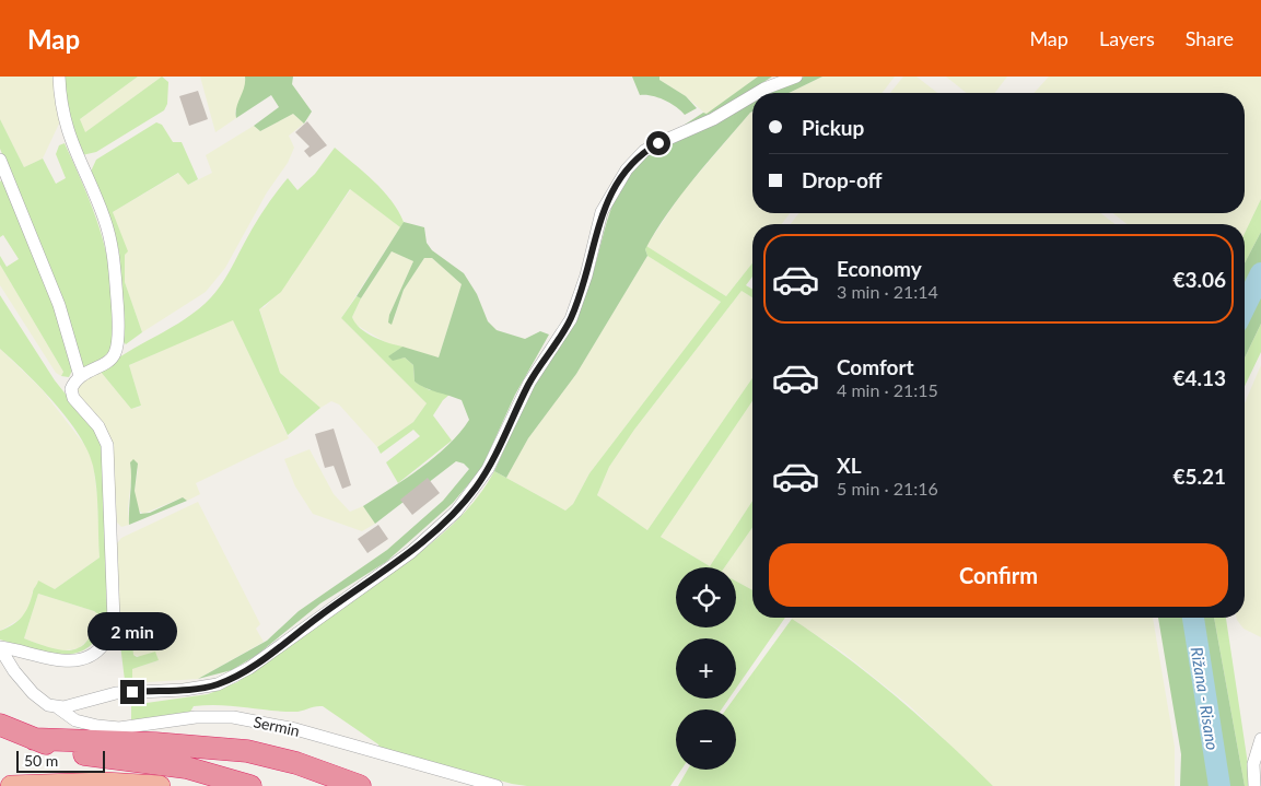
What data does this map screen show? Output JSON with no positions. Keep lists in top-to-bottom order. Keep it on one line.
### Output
{"streets":{"street":["Sermin"]},"water":["Rižana - Risano"],"scale_bar":"50 m","page":{"header":"Map","nav":["Map","Layers","Share"],"banner":["Pickup","Drop-off"],"list":[{"name":"Economy","note":"3 min · 21:14","value":"€3.06"},{"name":"Comfort","note":"4 min · 21:15","value":"€4.13"},{"name":"XL","note":"5 min · 21:16","value":"€5.21"}],"buttons":"Confirm","map_buttons":["+","−"],"bubble":"2 min","scale":"50 m"}}
